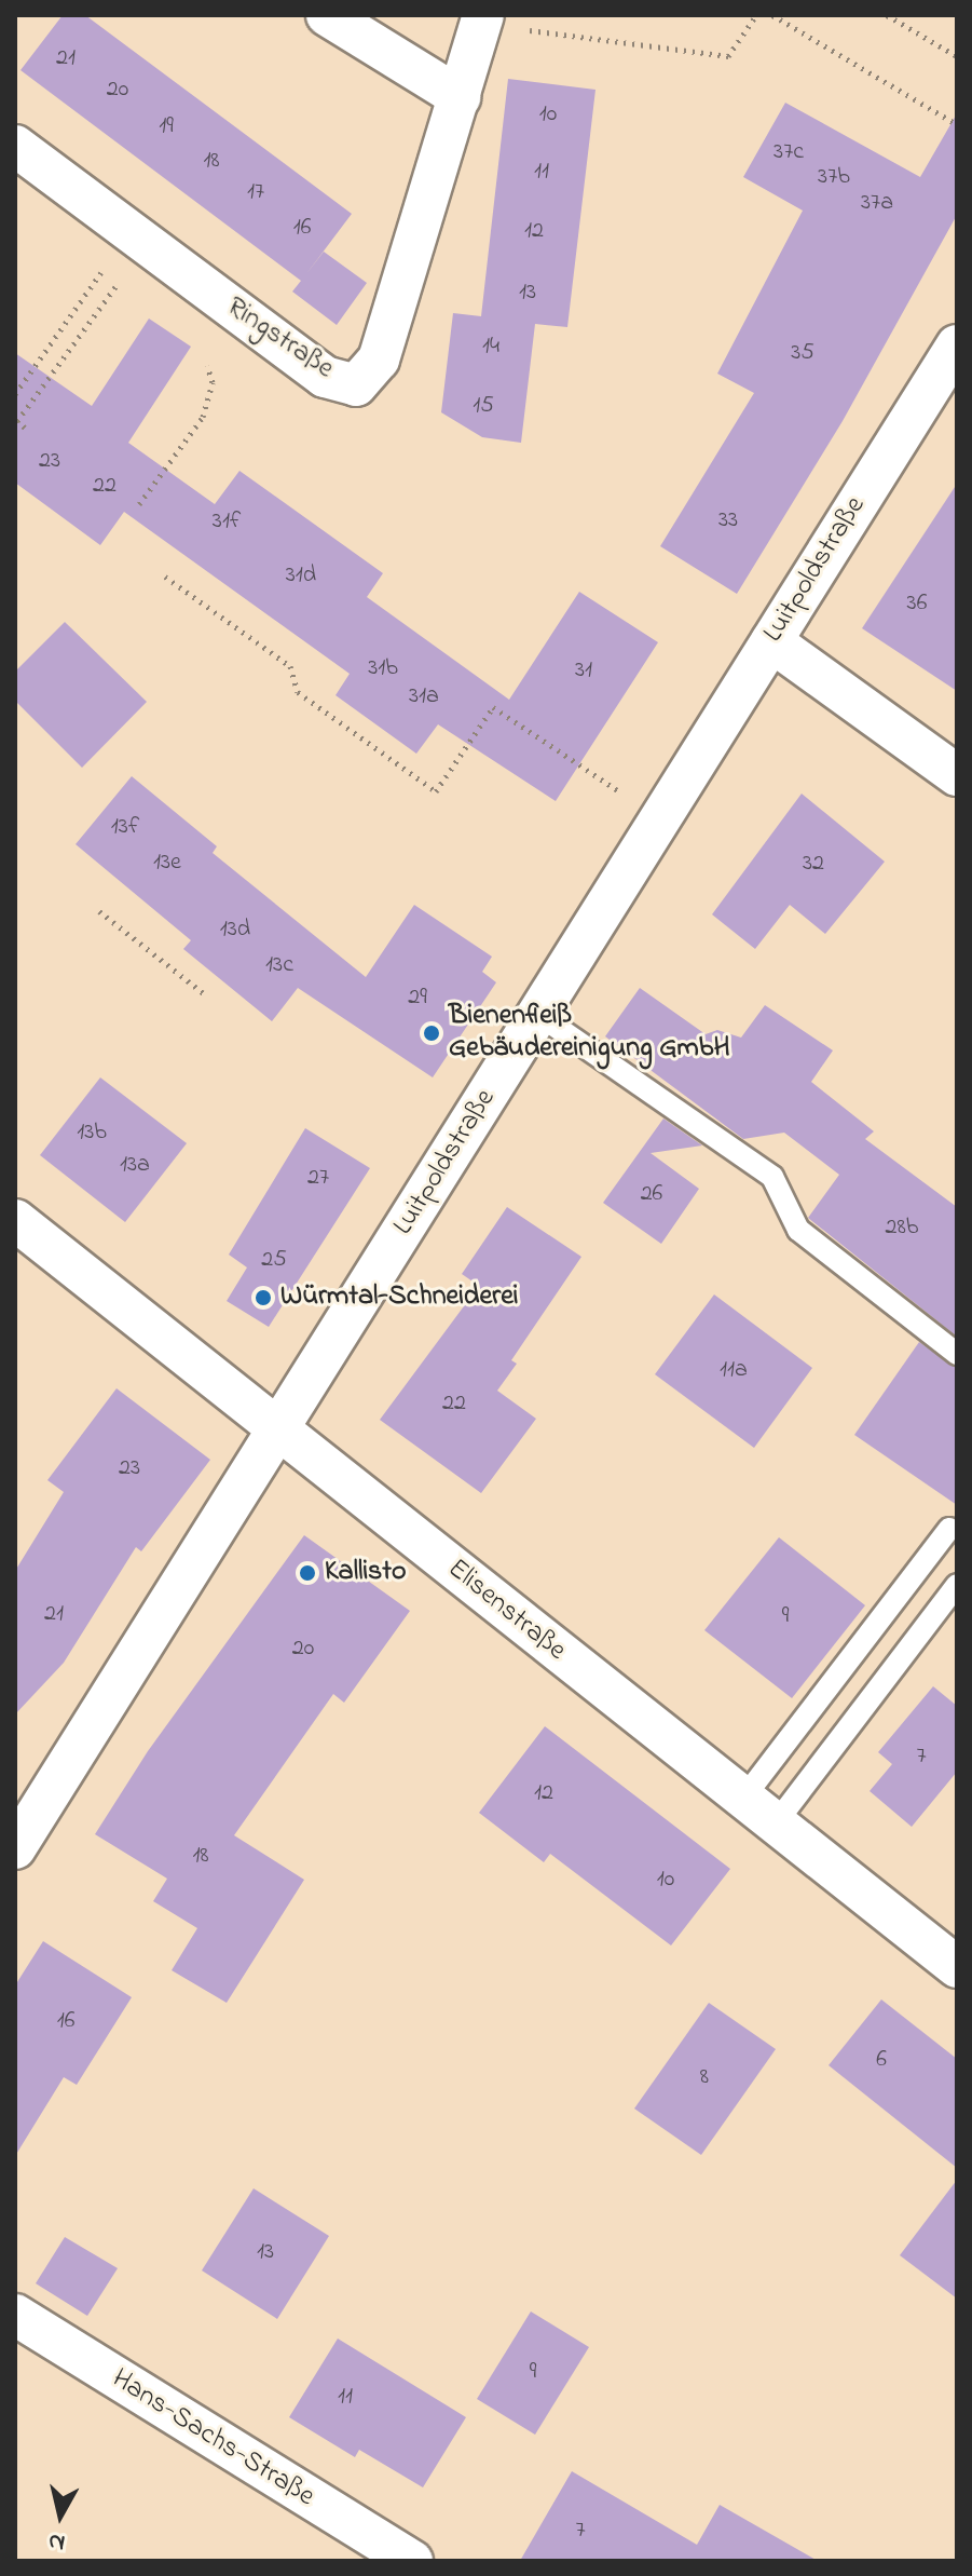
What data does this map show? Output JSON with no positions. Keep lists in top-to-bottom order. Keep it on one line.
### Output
{"streets":{"street":["Ringstraße","Luitpoldstraße","Elisenstraße","Hans-Sachs-Straße"]},"crossings":[["Luitpoldstraße","Elisenstraße"]],"places":["Bienenfleiß Gebäudereinigung GmbH","Würmtal-Schneiderei","Kallisto"],"house_numbers":["21","20","10","19","37c","18","11","37b","17","37a","16","12","13","14","35","15","23","22","33","31f","31d","36","31b","31","31a","13f","13e","32","13d","13c","29","13b","13a","27","26","28b","25","11a","22","23","21","9","20","7","12","18","10","16","6","8","13","9","11","7"],"north":"bottom"}
